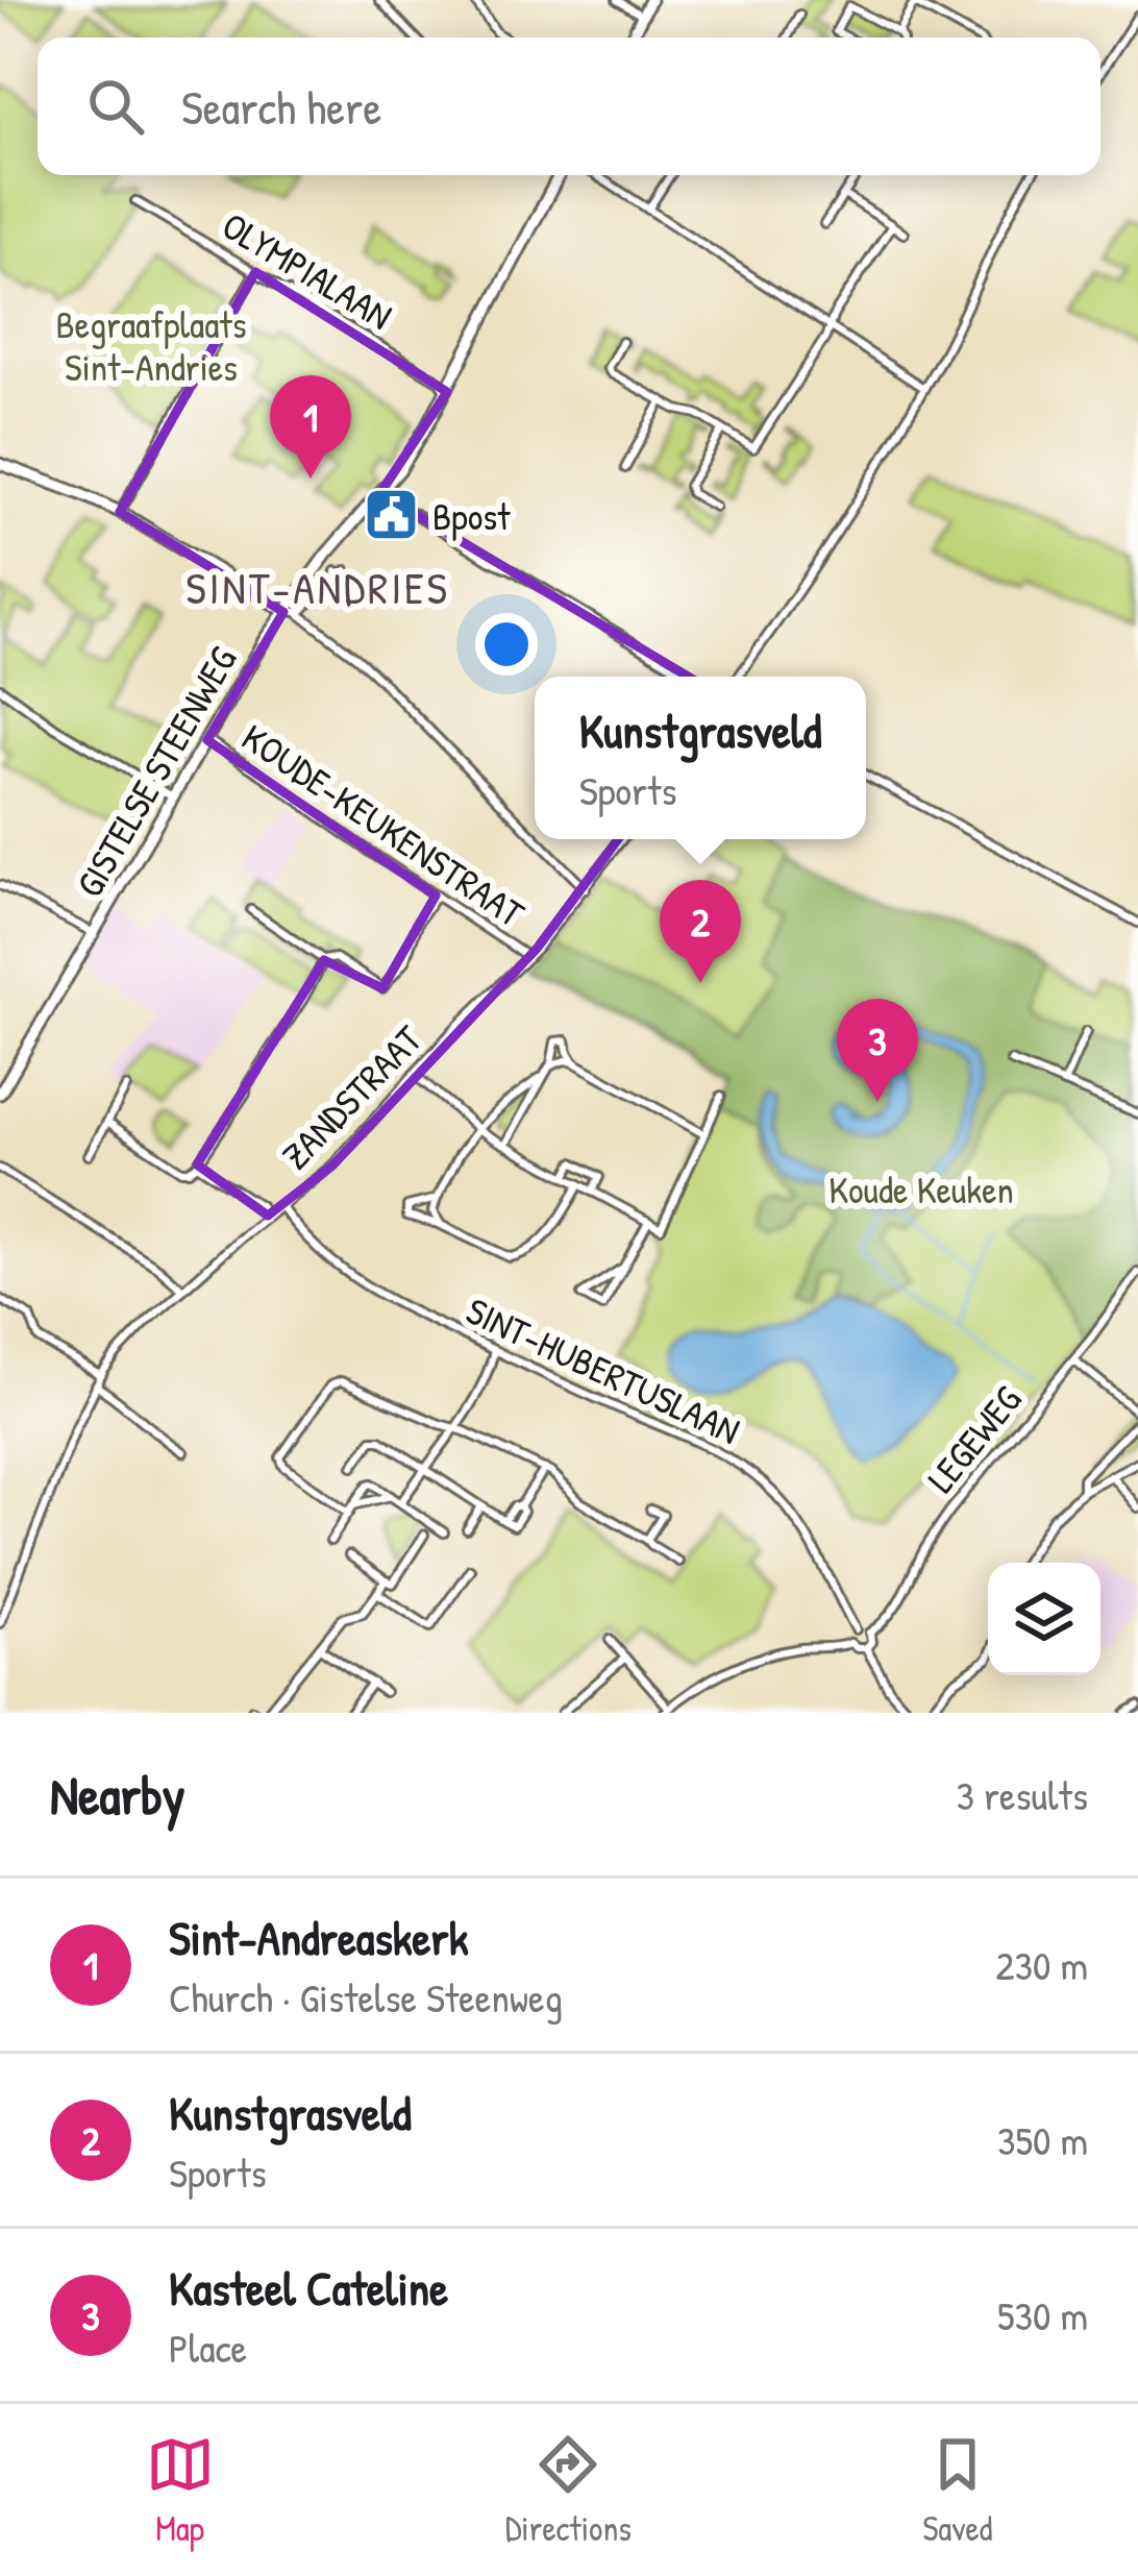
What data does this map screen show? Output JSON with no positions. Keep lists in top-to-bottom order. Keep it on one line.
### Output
{"streets":{"main road":["GISTELSE STEENWEG"],"street":["OLYMPIALAAN","KOUDE-KEUKENSTRAAT","ZANDSTRAAT","SINT-HUBERTUSLAAN","LEGEWEG"]},"crossings":[["OLYMPIALAAN","GISTELSE STEENWEG"],["GISTELSE STEENWEG","KOUDE-KEUKENSTRAAT"],["KOUDE-KEUKENSTRAAT","ZANDSTRAAT"],["ZANDSTRAAT","SINT-HUBERTUSLAAN"],["SINT-HUBERTUSLAAN","LEGEWEG"]],"districts":["SINT-ANDRIES"],"parks":["Begraafplaats Sint-Andries","Koude Keuken"],"places":{"public building":["Bpost"]},"page":{"search":"Search here","pins":["1","2","3"],"popup":["Kunstgrasveld","Sports"],"heading":["Nearby","3 results"],"list":[{"mark":"1","name":"Sint-Andreaskerk","note":"Church · Gistelse Steenweg","value":"230 m"},{"mark":"2","name":"Kunstgrasveld","note":"Sports","value":"350 m"},{"mark":"3","name":"Kasteel Cateline","note":"Place","value":"530 m"}],"nav":["Map","Directions","Saved"]}}
